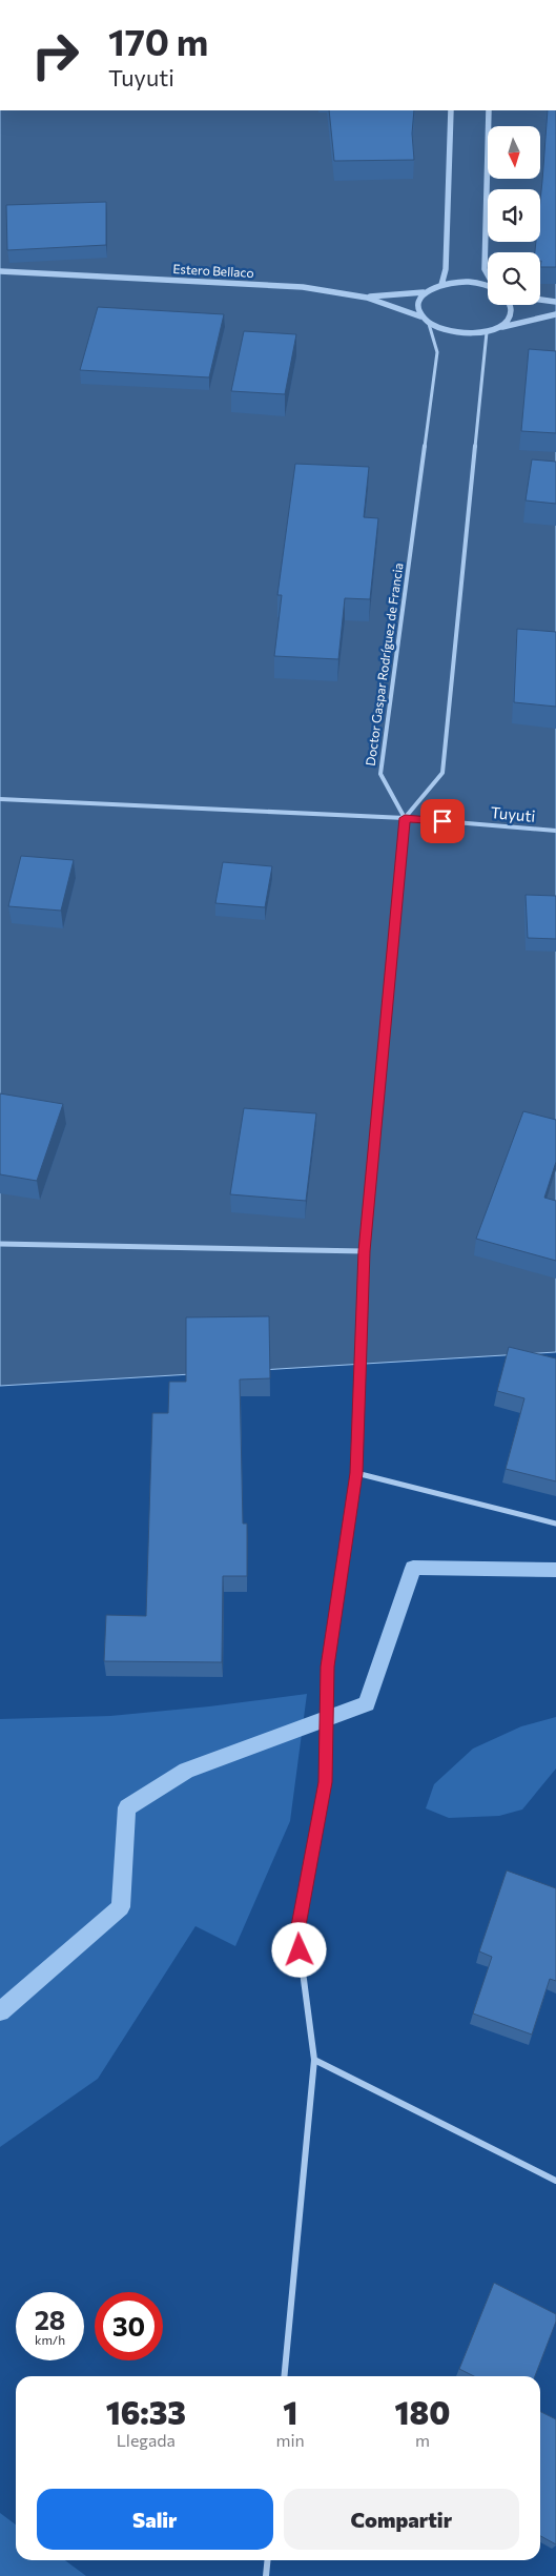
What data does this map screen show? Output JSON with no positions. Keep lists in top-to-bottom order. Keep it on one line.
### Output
{"streets":{"street":["Estero Bellaco","Doctor Gaspar Rodríguez de Francia","Tuyuti"]},"crossings":[["Doctor Gaspar Rodríguez de Francia","Tuyuti"]],"north":"bottom","page":{"turn":["170 m","Tuyuti"],"speed":"28 km/h","limit":"30","eta":["16:33","Llegada","1","min","180","m"],"buttons":["Salir","Compartir"]}}
